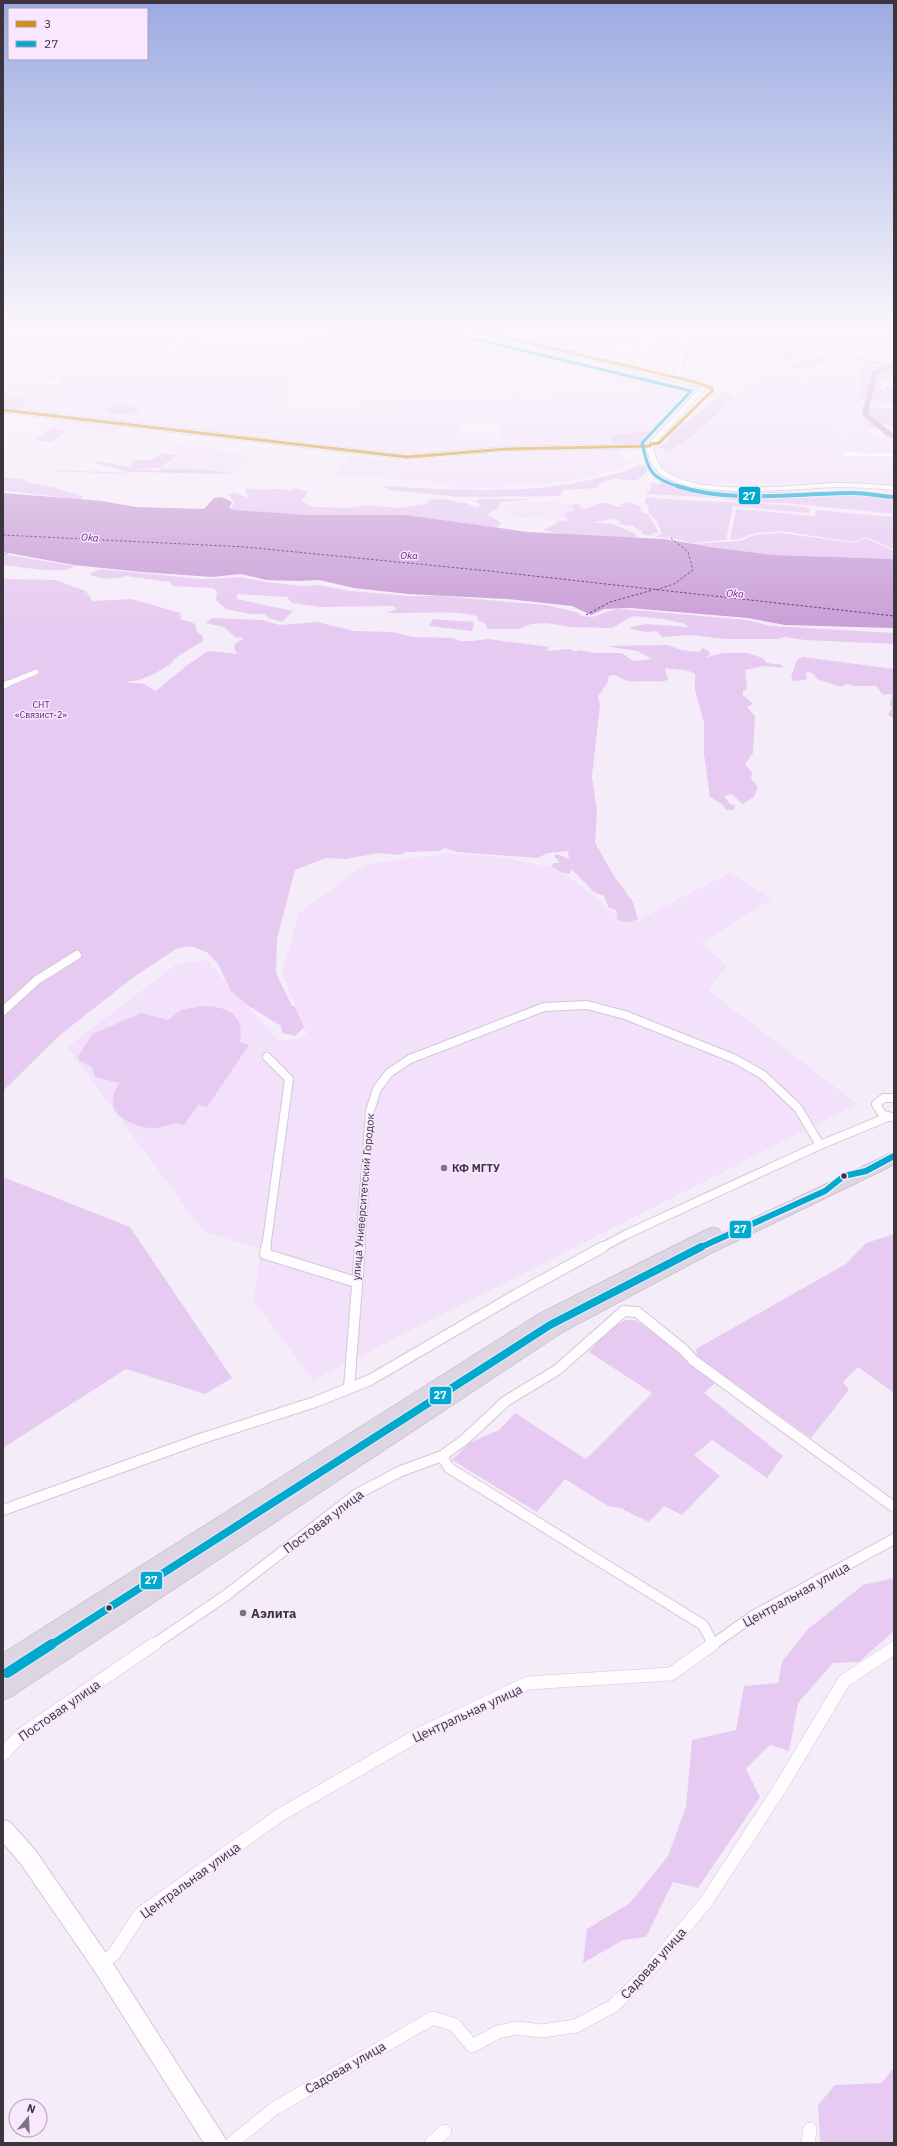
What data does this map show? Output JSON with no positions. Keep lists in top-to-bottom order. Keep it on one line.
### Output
{"streets":{"street":["улица Университетский Городок","Постовая улица","Центральная улица","Садовая улица"]},"water":["Oka"],"parks":["СНТ «Связист-2»"],"places":["КФ МГТУ","Аэлита"],"lines":["transit line 3","transit line 27"],"legend":["3","27"],"north":"top"}
